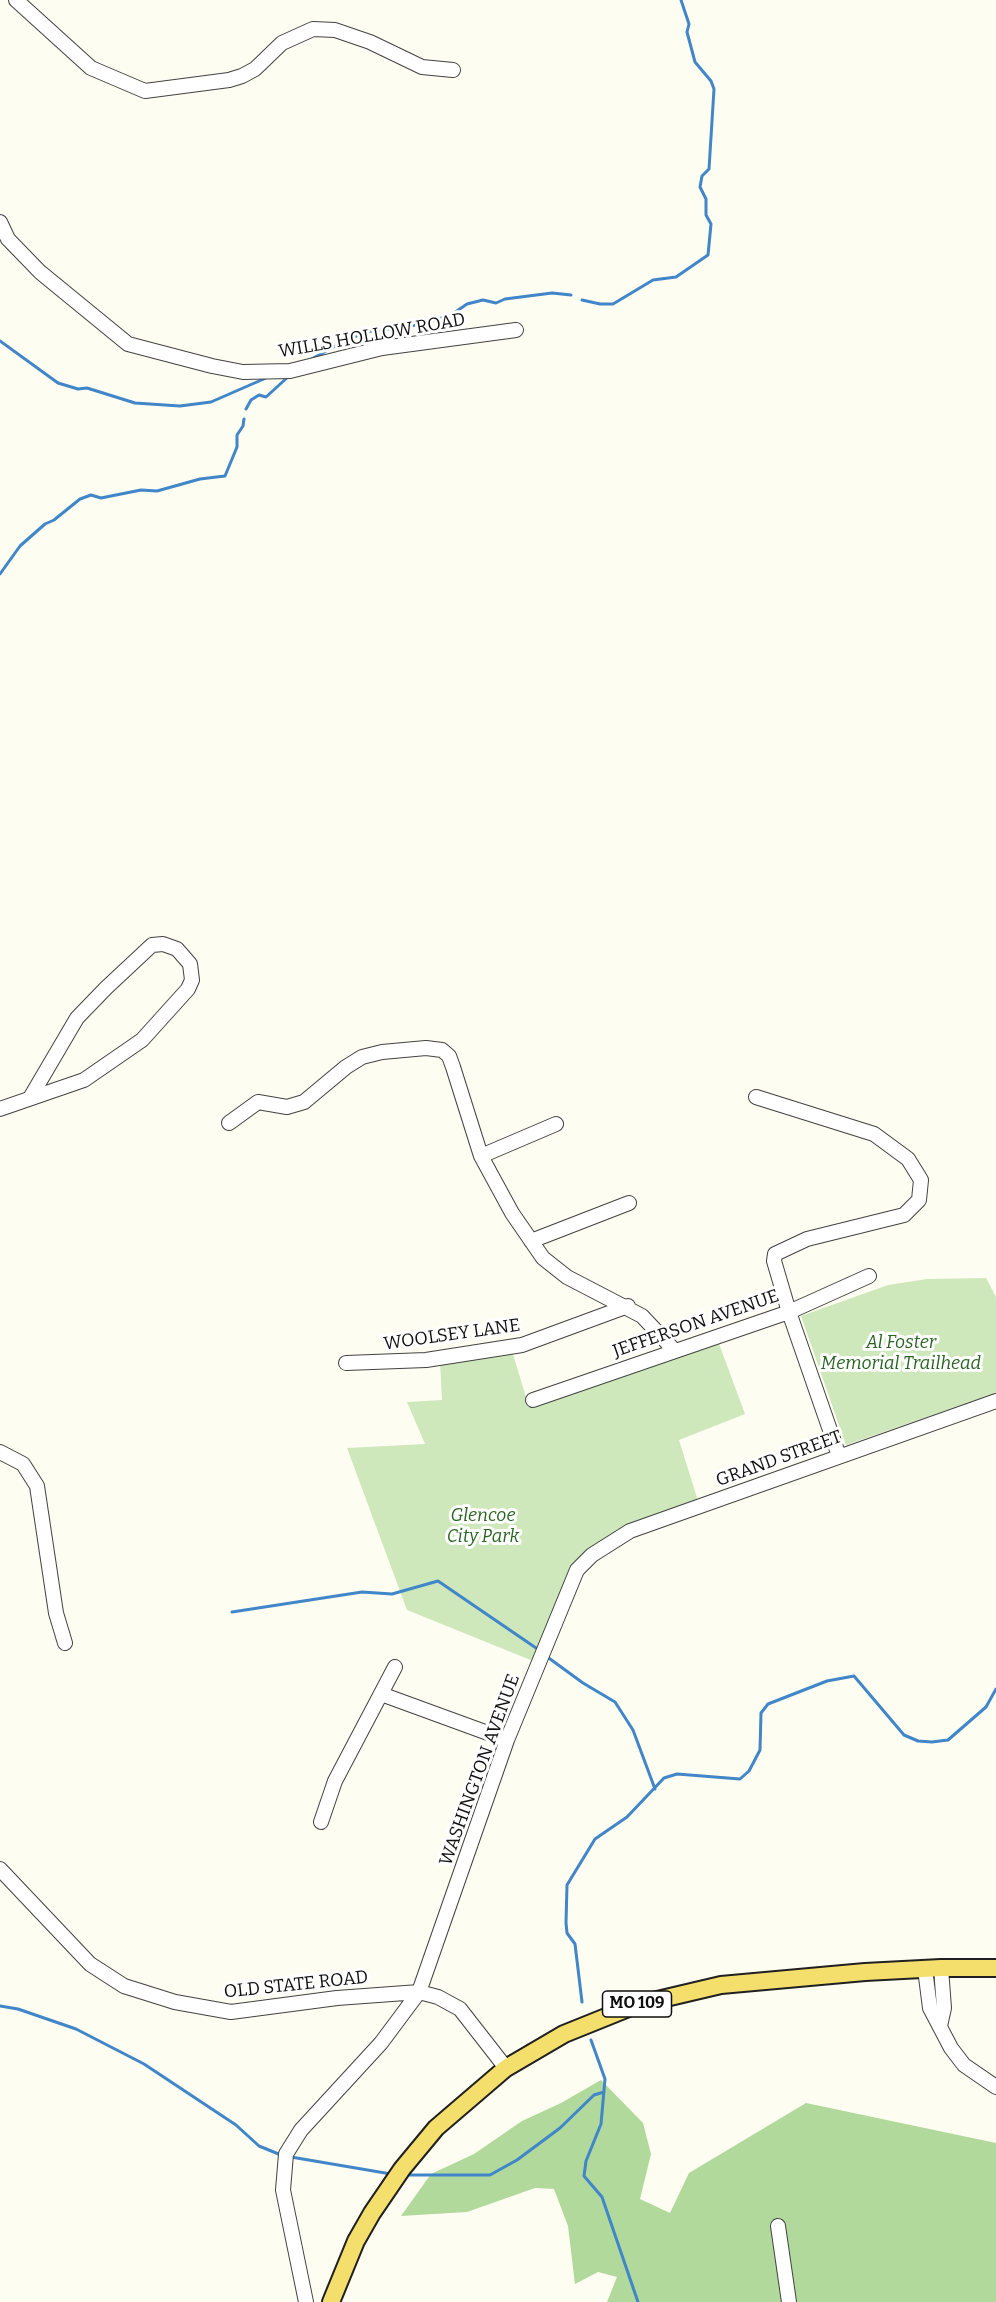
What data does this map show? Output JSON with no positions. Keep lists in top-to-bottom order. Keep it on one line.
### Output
{"streets":{"main road":["MO 109"],"street":["WILLS HOLLOW ROAD","JEFFERSON AVENUE","WOOLSEY LANE","GRAND STREET","WASHINGTON AVENUE","OLD STATE ROAD"]},"crossings":[["GRAND STREET","WASHINGTON AVENUE"],["WASHINGTON AVENUE","OLD STATE ROAD"],["OLD STATE ROAD","MO 109"]],"parks":["Al Foster Memorial Trailhead","Glencoe City Park"]}
